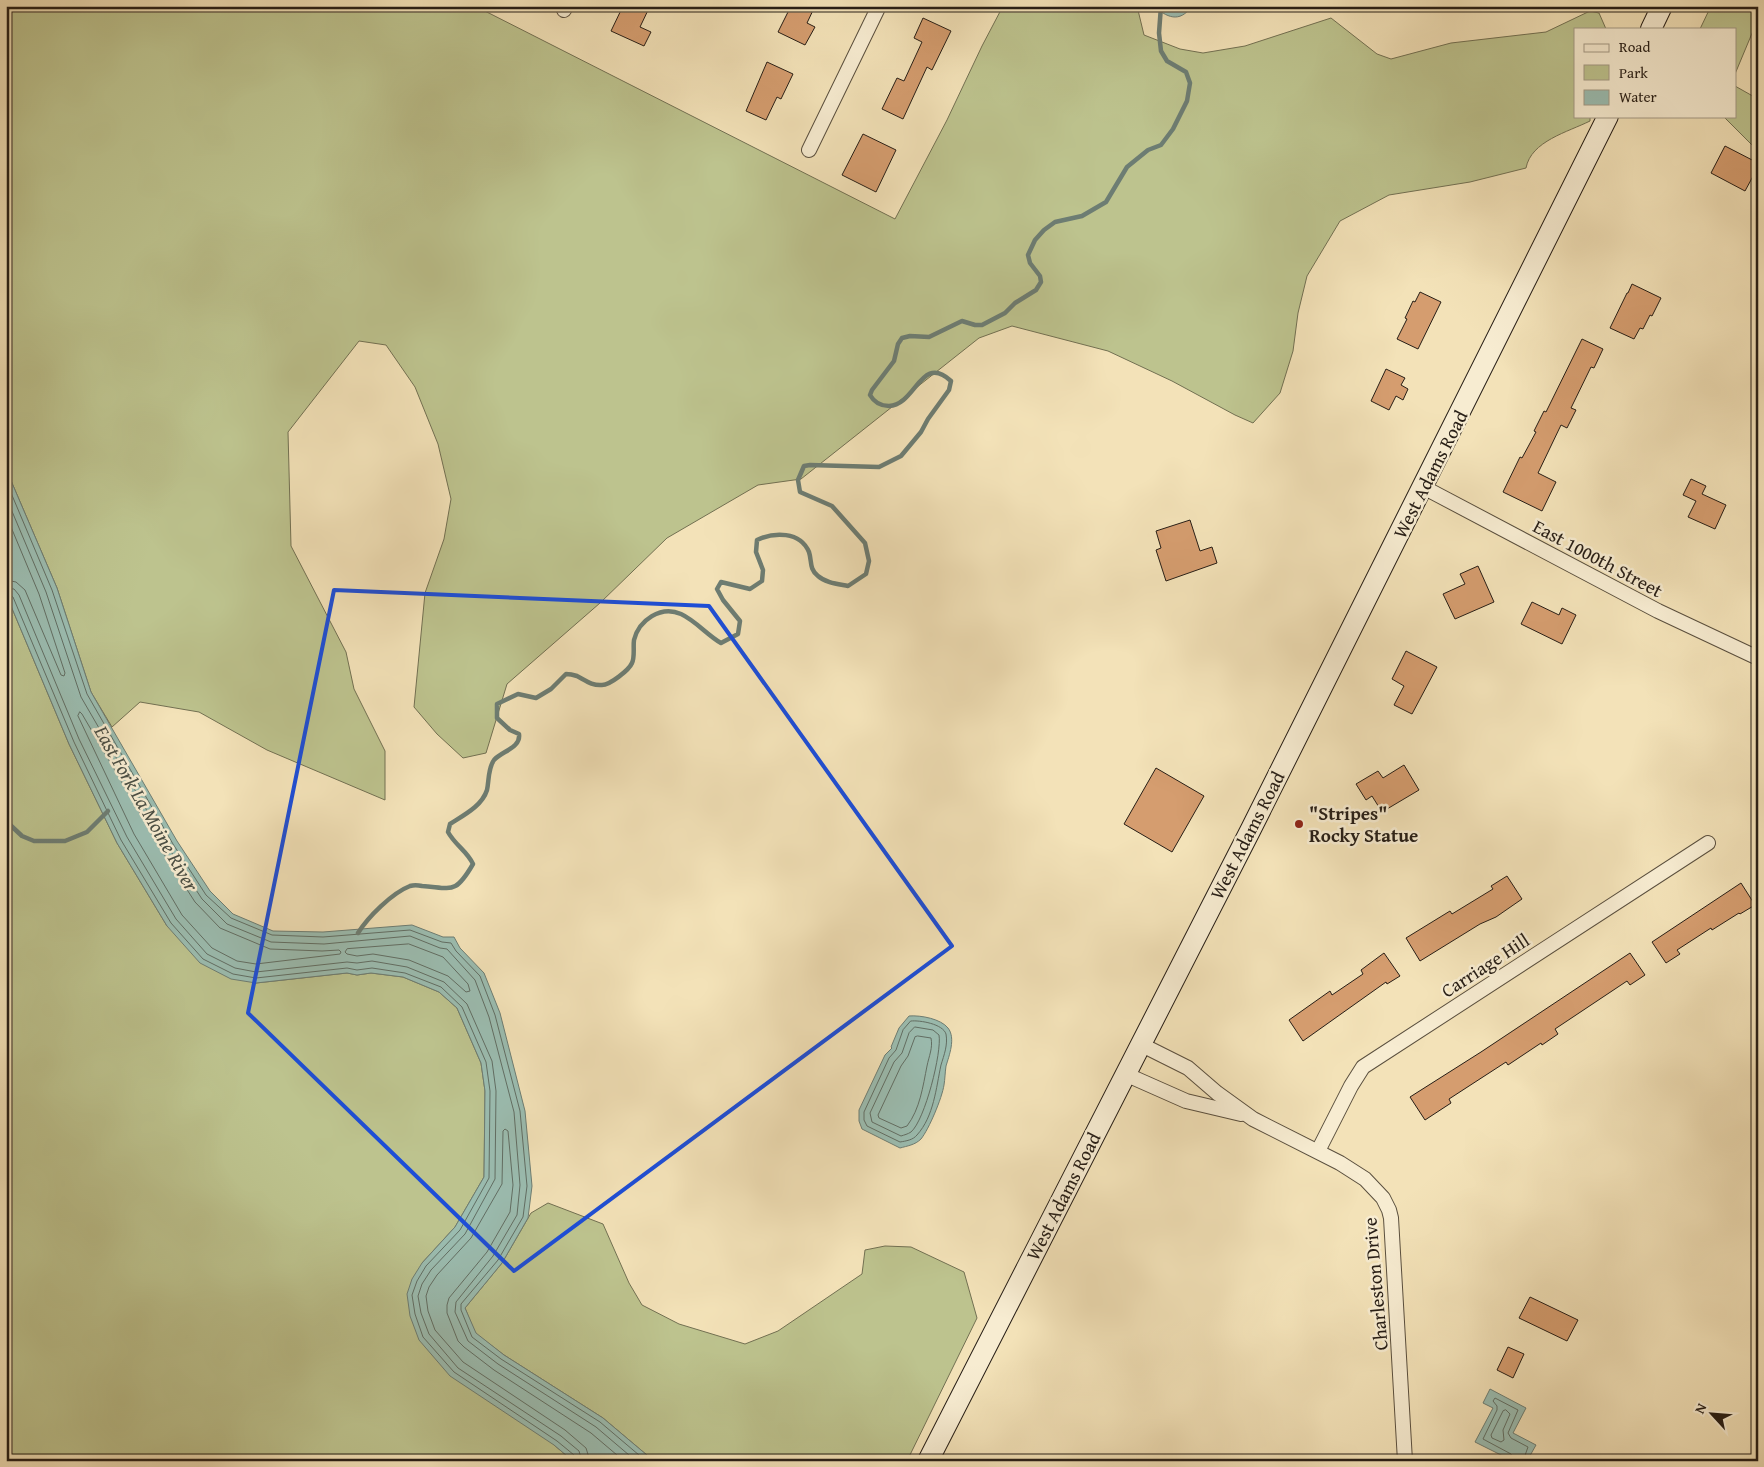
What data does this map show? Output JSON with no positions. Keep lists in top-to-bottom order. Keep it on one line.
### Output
{"streets":{"street":["West Adams Road","East 1000th Street","Carriage Hill","Charleston Drive"]},"crossings":[["West Adams Road","East 1000th Street"],["West Adams Road","Charleston Drive"],["Carriage Hill","Charleston Drive"]],"water":["East Fork La Moine River"],"places":["\"Stripes\" Rocky Statue"],"legend":["Road","Park","Water"],"north":"top left"}
